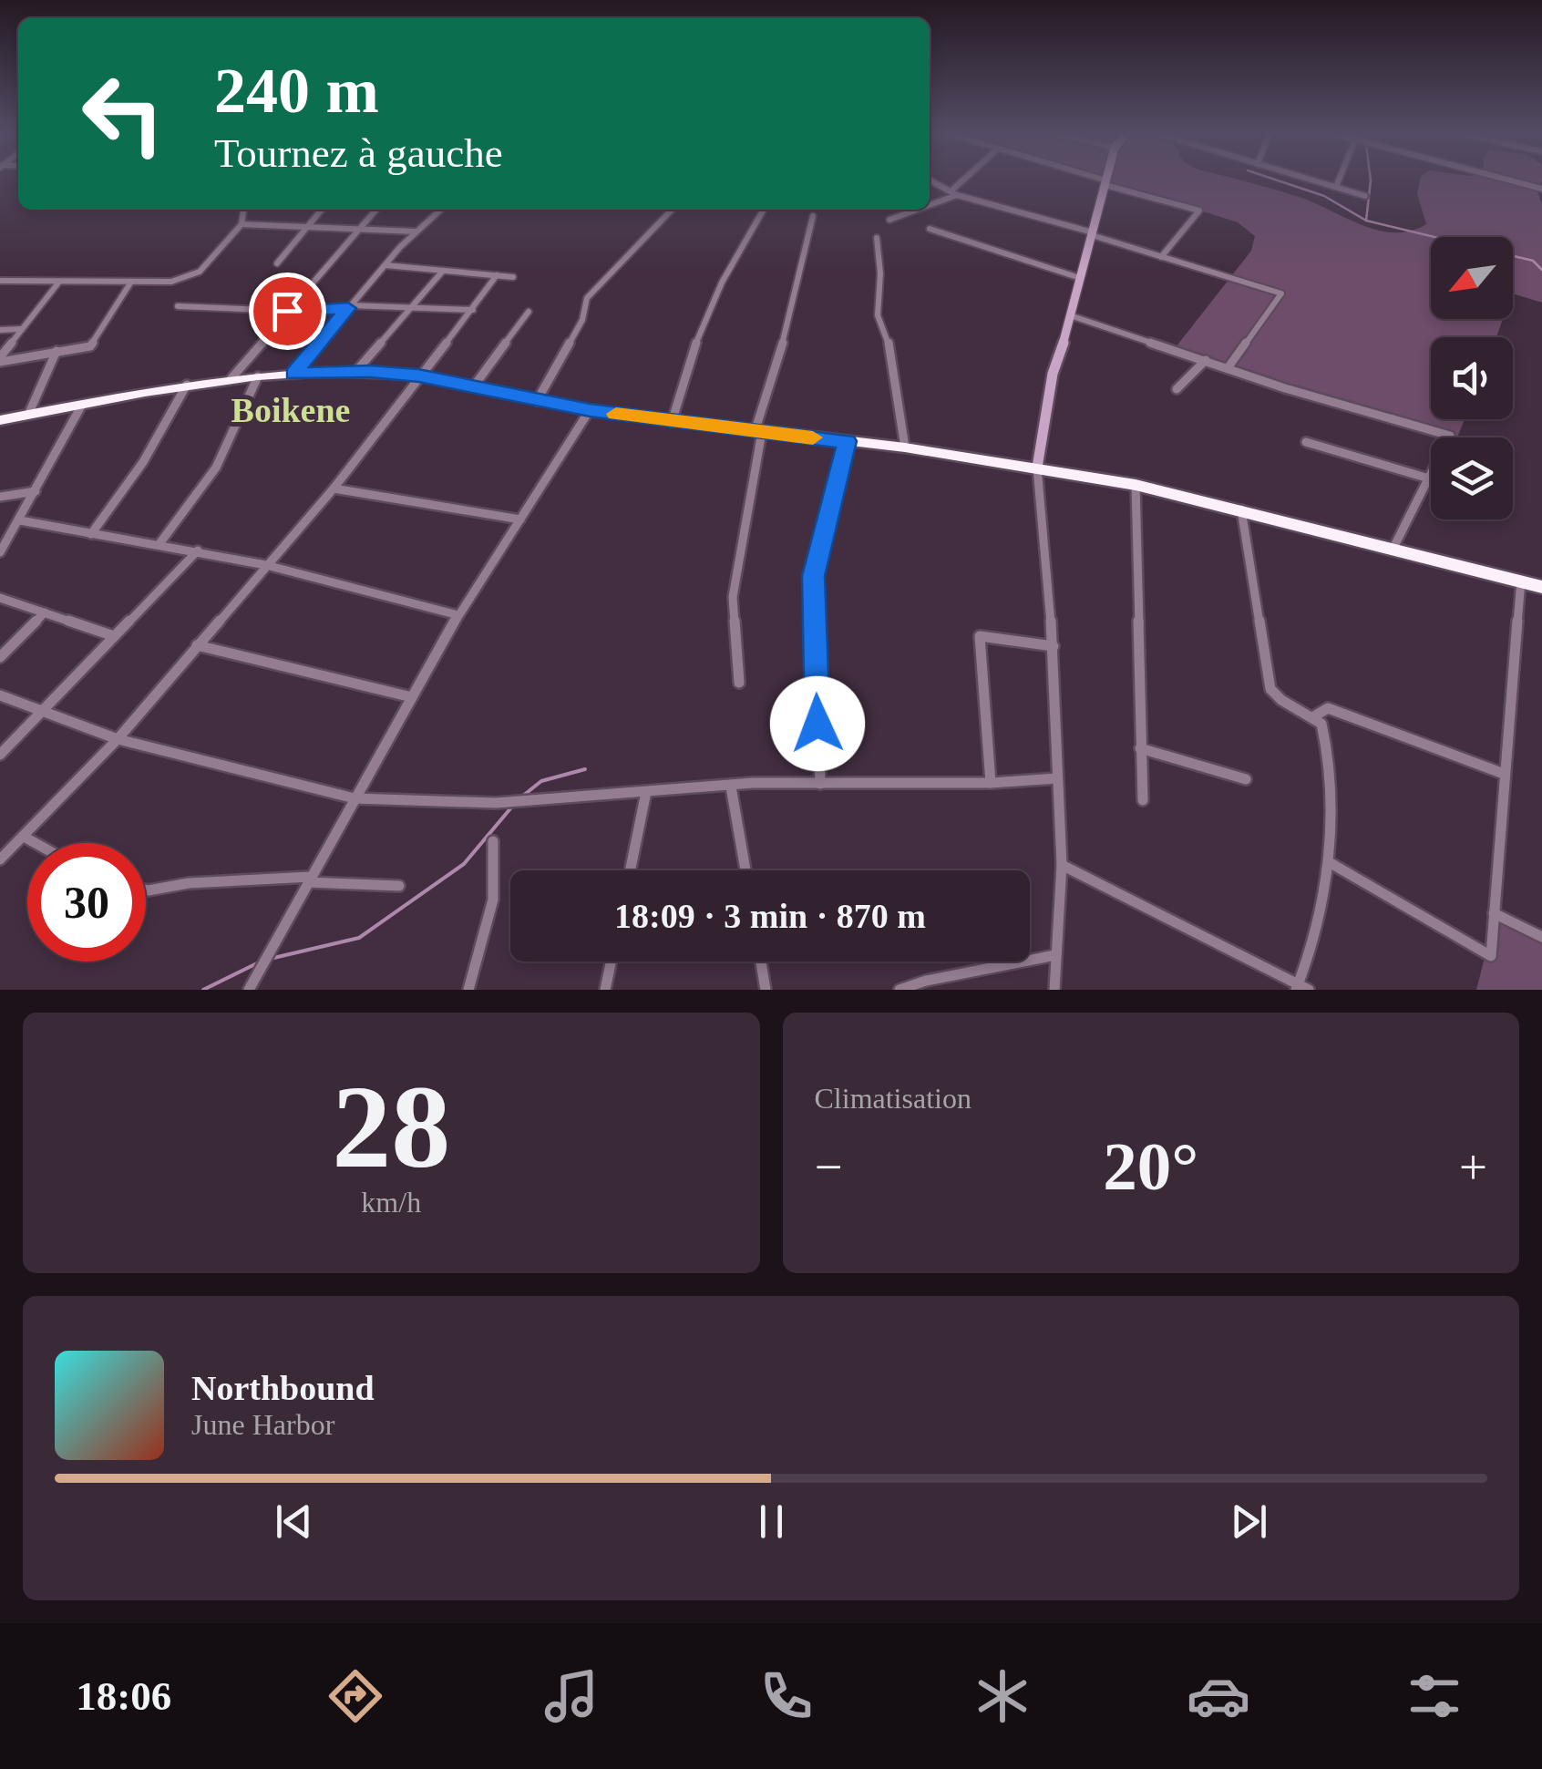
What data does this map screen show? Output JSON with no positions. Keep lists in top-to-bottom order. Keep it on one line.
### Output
{"districts":["Boikene"],"north":"bottom left","page":{"turn":["240 m","Tournez à gauche"],"limit":"30","trip":"18:09 · 3 min · 870 m","tile":[["28","km/h"],"Climatisation"],"heat":["−","20°","+"],"song":["Northbound","June Harbor"],"tabs":"18:06"}}
